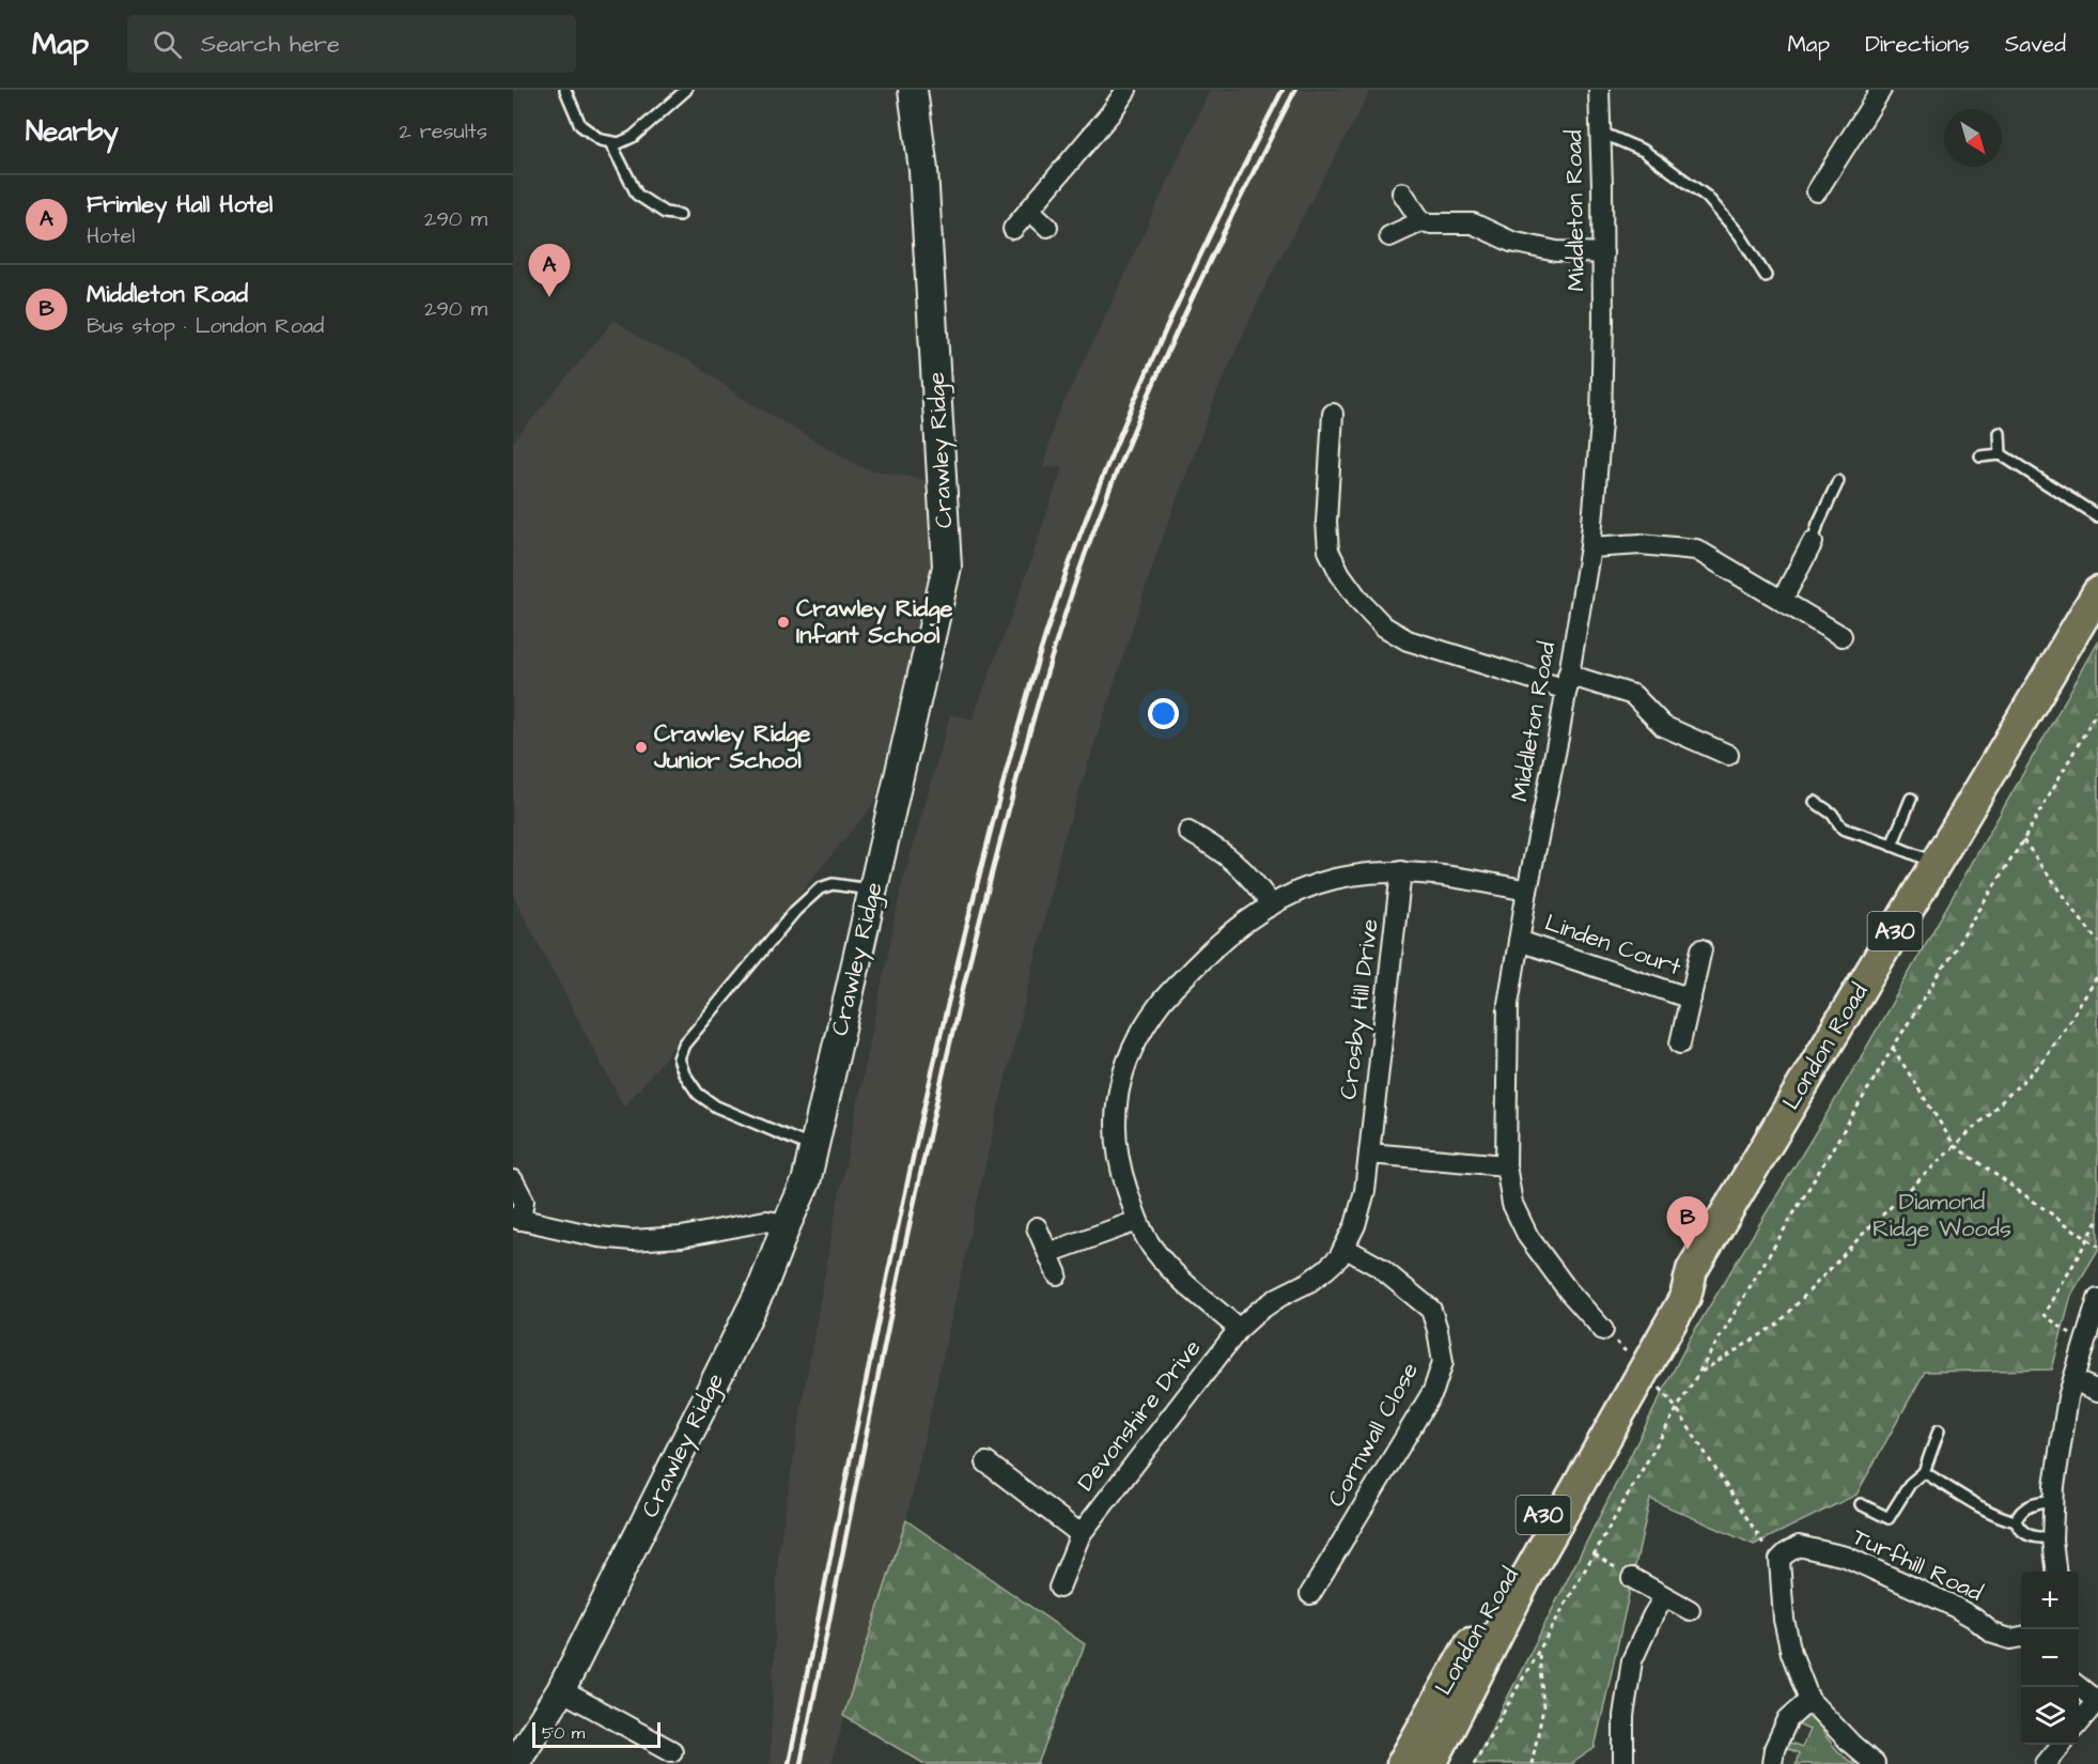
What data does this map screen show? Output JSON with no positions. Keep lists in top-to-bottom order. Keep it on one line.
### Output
{"streets":{"main road":["A30","London Road"],"street":["Middleton Road","Crawley Ridge","Linden Court","Crosby Hill Drive","Devonshire Drive","Cornwall Close","Turfhill Road"]},"crossings":[["Middleton Road","Linden Court"],["Crosby Hill Drive","Devonshire Drive"],["Crosby Hill Drive","Cornwall Close"]],"parks":["Diamond Ridge Woods"],"places":["Crawley Ridge Infant School","Crawley Ridge Junior School"],"scale_bar":"50 m","north":"bottom right","page":{"header":"Map","search":"Search here","nav":["Map","Directions","Saved"],"heading":["Nearby","2 results"],"list":[{"mark":"A","name":"Frimley Hall Hotel","note":"Hotel","value":"290 m"},{"mark":"B","name":"Middleton Road","note":"Bus stop · London Road","value":"290 m"}],"pins":["A","B"],"map_buttons":["+","−"],"scale":"50 m"}}
